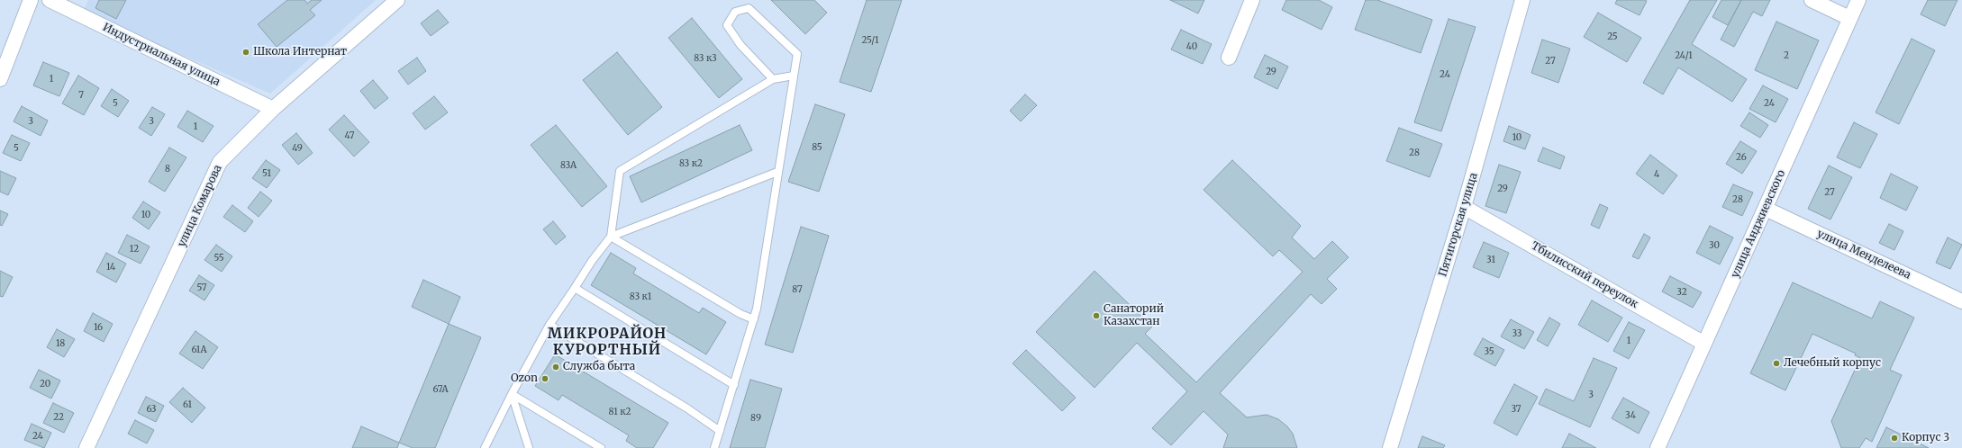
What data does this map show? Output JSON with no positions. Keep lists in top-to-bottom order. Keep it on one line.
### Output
{"streets":{"street":["Индустриальная улица","улица Комарова","улица Анджиевского","Пятигорская улица","улица Менделеева","Тбилисский переулок"]},"crossings":[["Индустриальная улица","улица Комарова"],["улица Анджиевского","улица Менделеева"],["улица Анджиевского","Тбилисский переулок"],["Пятигорская улица","Тбилисский переулок"]],"districts":["МИКРОРАЙОН КУРОРТНЫЙ"],"places":["Школа Интернат","Санаторий Казахстан","Лечебный корпус","Служба быта","Ozon","Корпус 3"],"house_numbers":["25","25/1","40","24/1","2","83 к3","27","29","24","1","7","5","24","3","3","1","47","10","85","5","49","28","26","83 к2","83А","8","51","4","29","27","28","10","30","12","55","31","14","57","87","32","83 к1","16","33","1","18","61А","35","20","67А","3","61","63","37","81 к2","34","22","89","24"]}
